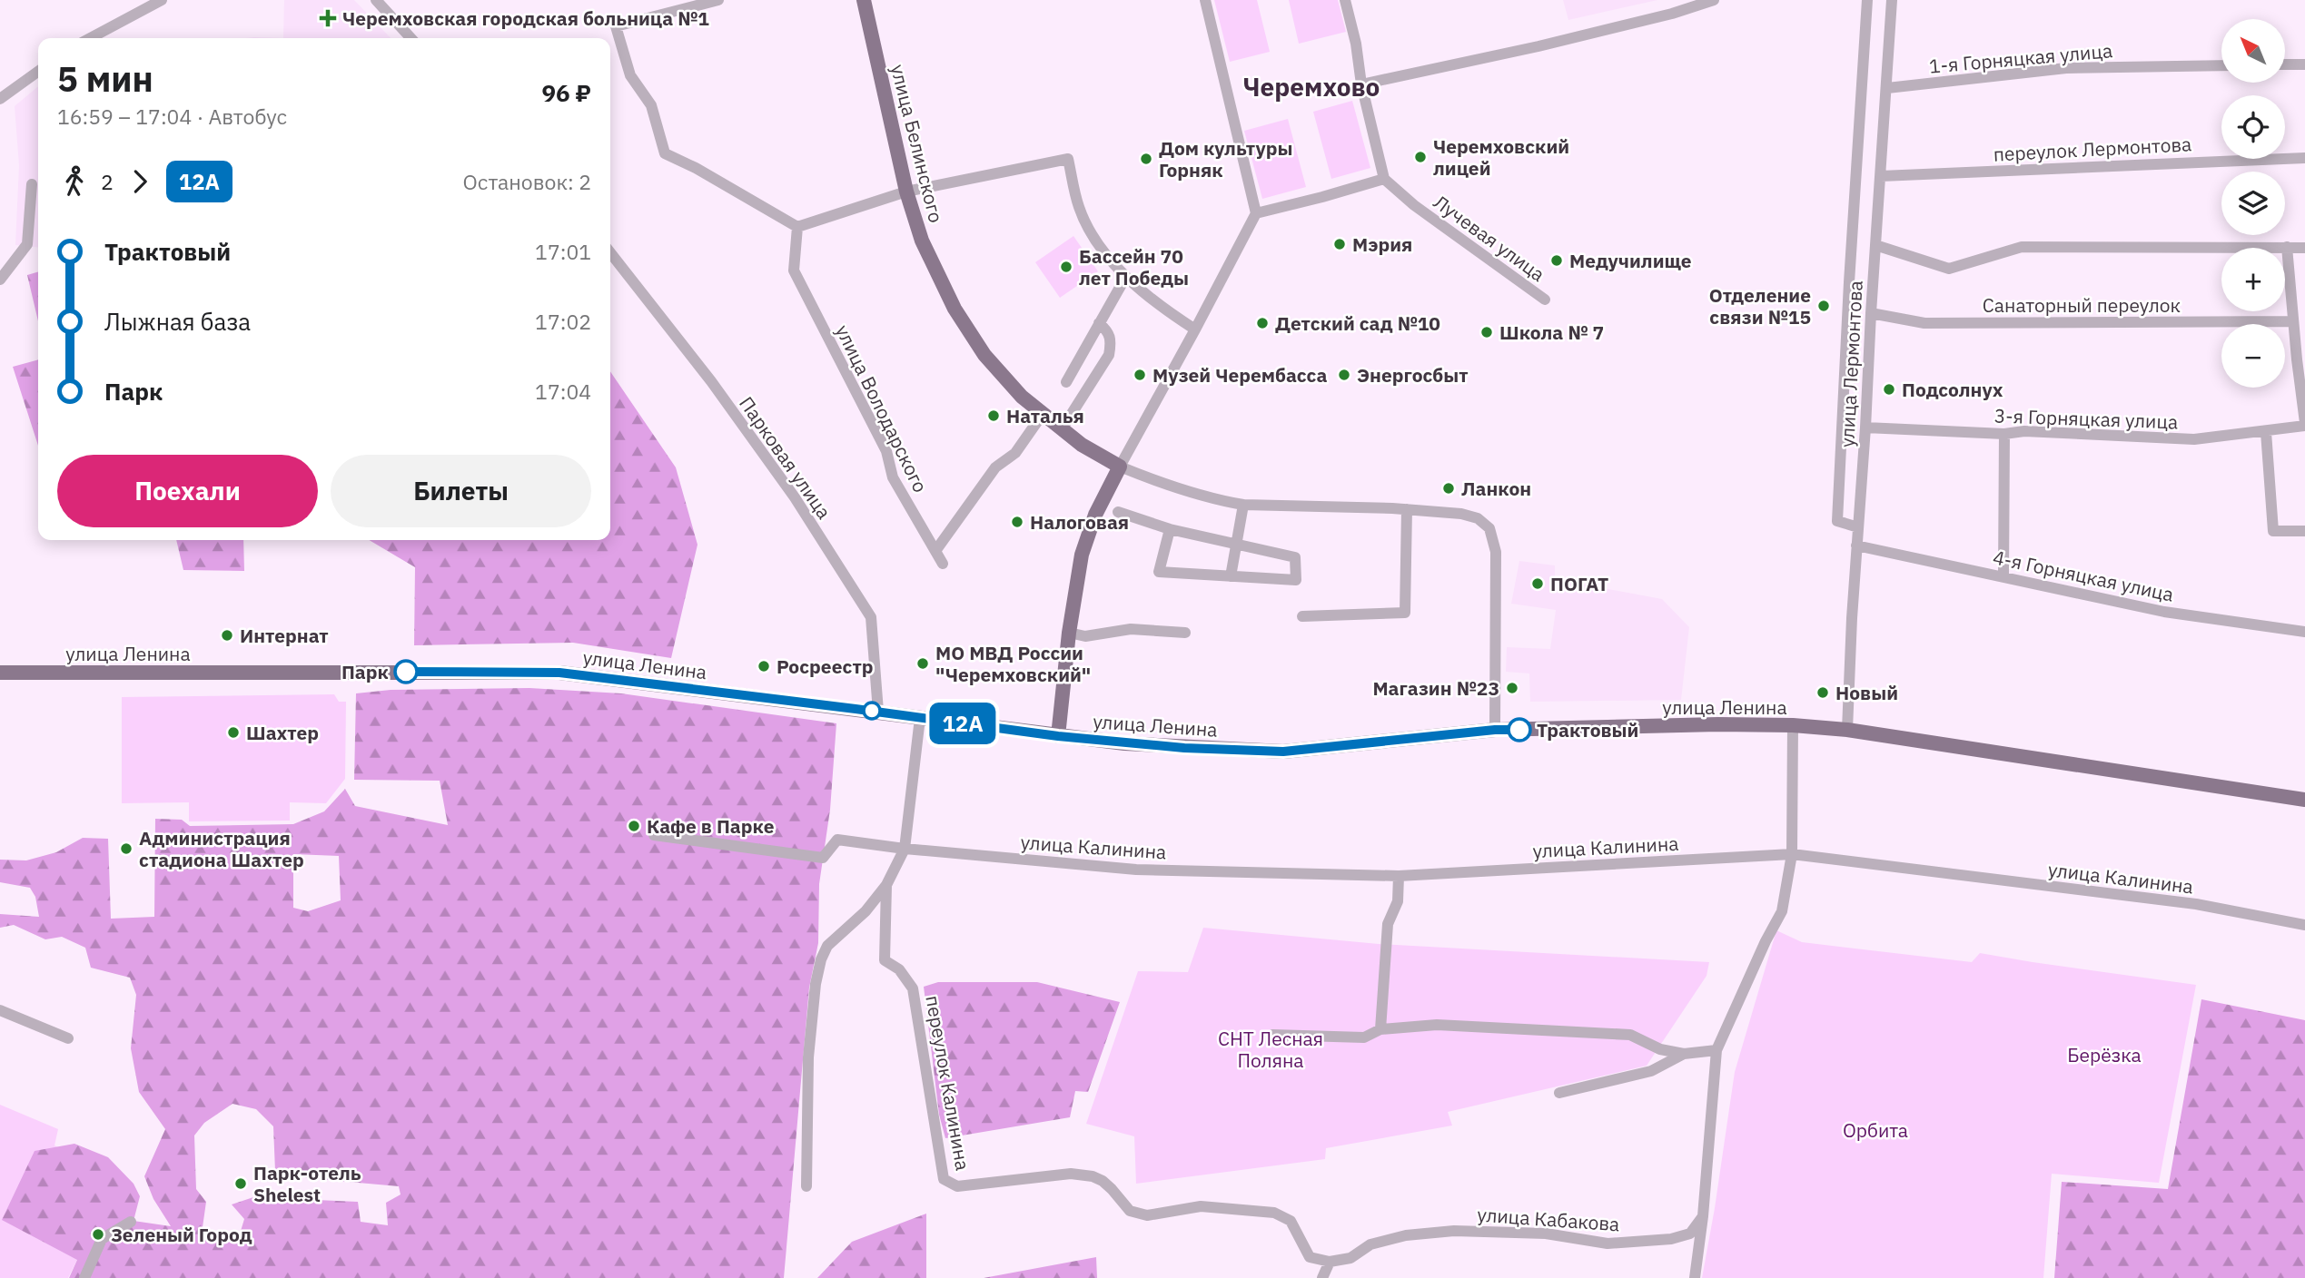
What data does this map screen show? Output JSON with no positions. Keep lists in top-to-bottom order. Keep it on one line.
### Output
{"streets":{"main road":["улица Белинского","улица Ленина"],"street":["1-я Горняцкая улица","переулок Лермонтова","Лучевая улица","Санаторный переулок","улица Лермонтова","улица Володарского","3-я Горняцкая улица","Парковая улица","4-я Горняцкая улица","улица Калинина","переулок Калинина","улица Кабакова"]},"crossings":[["1-я Горняцкая улица","улица Лермонтова"],["улица Белинского","улица Ленина"],["переулок Лермонтова","улица Лермонтова"],["Санаторный переулок","улица Лермонтова"],["улица Лермонтова","3-я Горняцкая улица"],["улица Лермонтова","4-я Горняцкая улица"],["улица Лермонтова","улица Ленина"],["Парковая улица","улица Ленина"],["переулок Калинина","улица Кабакова"]],"districts":["Черемхово"],"parks":["СНТ Лесная Поляна","Берёзка","Орбита"],"places":{"health":["Черемховская городская больница №1"],"other":["Черемховский лицей","Дом культуры Горняк","Мэрия","Медучилище","Бассейн 70 лет Победы","Отделение связи №15","Детский сад №10","Школа № 7","Музей Черембасса","Энергосбыт","Подсолнух","Наталья","Ланкон","Налоговая","ПОГАТ","Интернат","МО МВД России \"Черемховский\"","Росреестр","Парк","Магазин №23","Новый","Трактовый","Шахтер","Кафе в Парке","Администрация стадиона Шахтер","Парк-отель Shelest","Зеленый Город"]},"lines":["bus line 12А"],"north":"top left","page":{"on_map":"12А","map_buttons":["+","−"],"heading":["5 мин","16:59 – 17:04 · Автобус","96 ₽"],"legs":["2","12А","Остановок: 2"],"list":[{"name":"Трактовый","value":"17:01"},{"name":"Лыжная база","value":"17:02"},{"name":"Парк","value":"17:04"}],"buttons":["Поехали","Билеты"]}}
